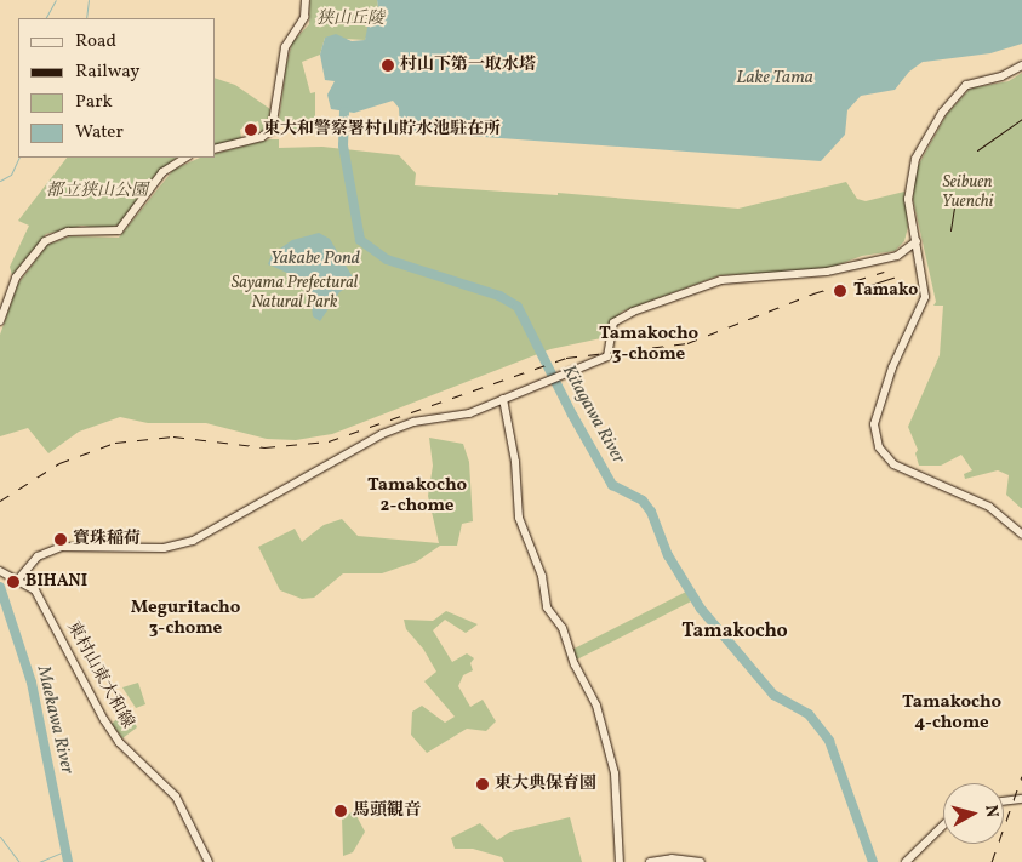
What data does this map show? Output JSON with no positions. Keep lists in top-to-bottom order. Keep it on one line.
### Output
{"streets":{"street":["東村山東大和線"]},"districts":["Tamakocho 3-chome","Tamakocho 2-chome","Meguritacho 3-chome","Tamakocho","Tamakocho 4-chome"],"water":["Lake Tama","Yakabe Pond","Kitagawa River","Maekawa River"],"parks":["狭山丘陵","Seibuen Yuenchi","都立狭山公園","Sayama Prefectural Natural Park"],"places":["村山下第一取水塔","東大和警察署村山貯水池駐在所","Tamako","寳珠稲荷","BIHANI","東大典保育園","馬頭観音"],"legend":["Road","Railway","Park","Water"],"north":"right"}
